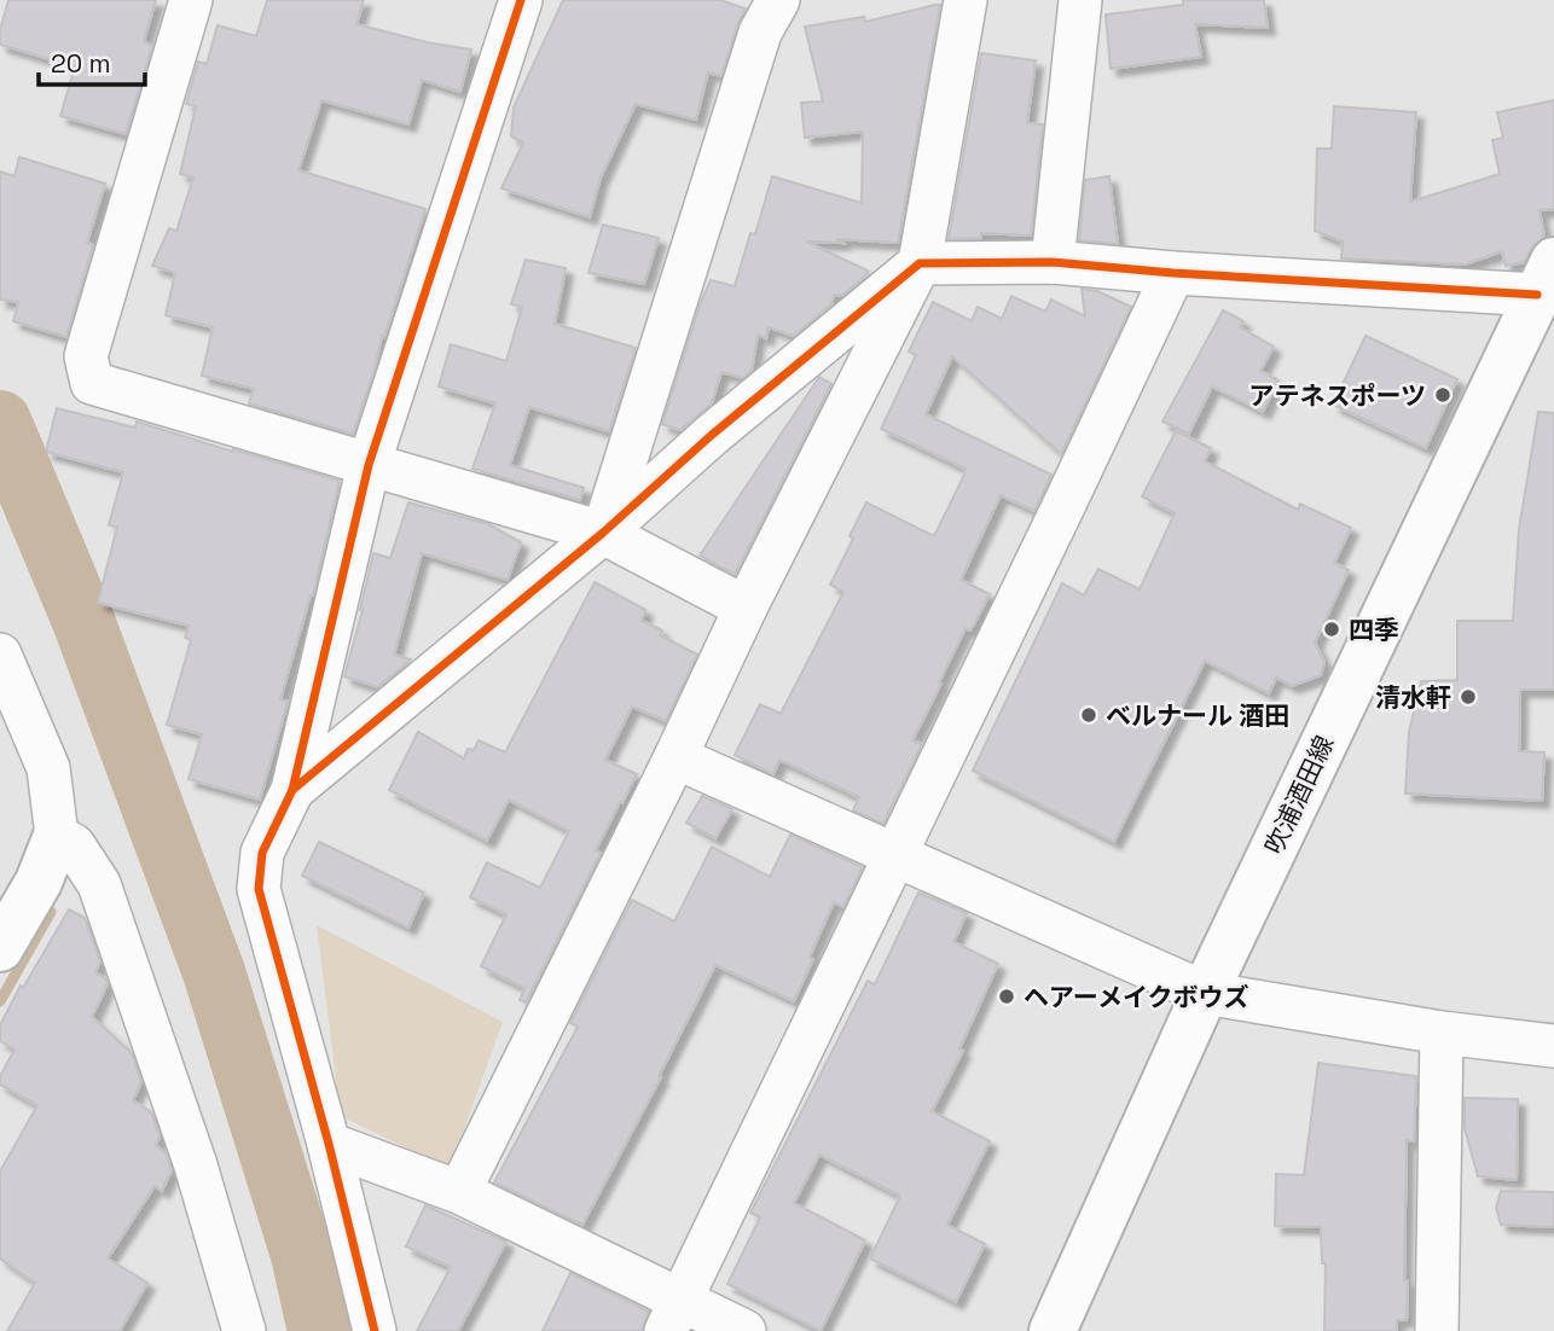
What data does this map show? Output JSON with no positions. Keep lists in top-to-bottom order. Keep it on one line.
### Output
{"streets":{"main road":["吹浦酒田線"]},"places":["アテネスポーツ","四季","清水軒","ベルナール 酒田","ヘアーメイクボウズ"],"scale_bar":"20 m"}
